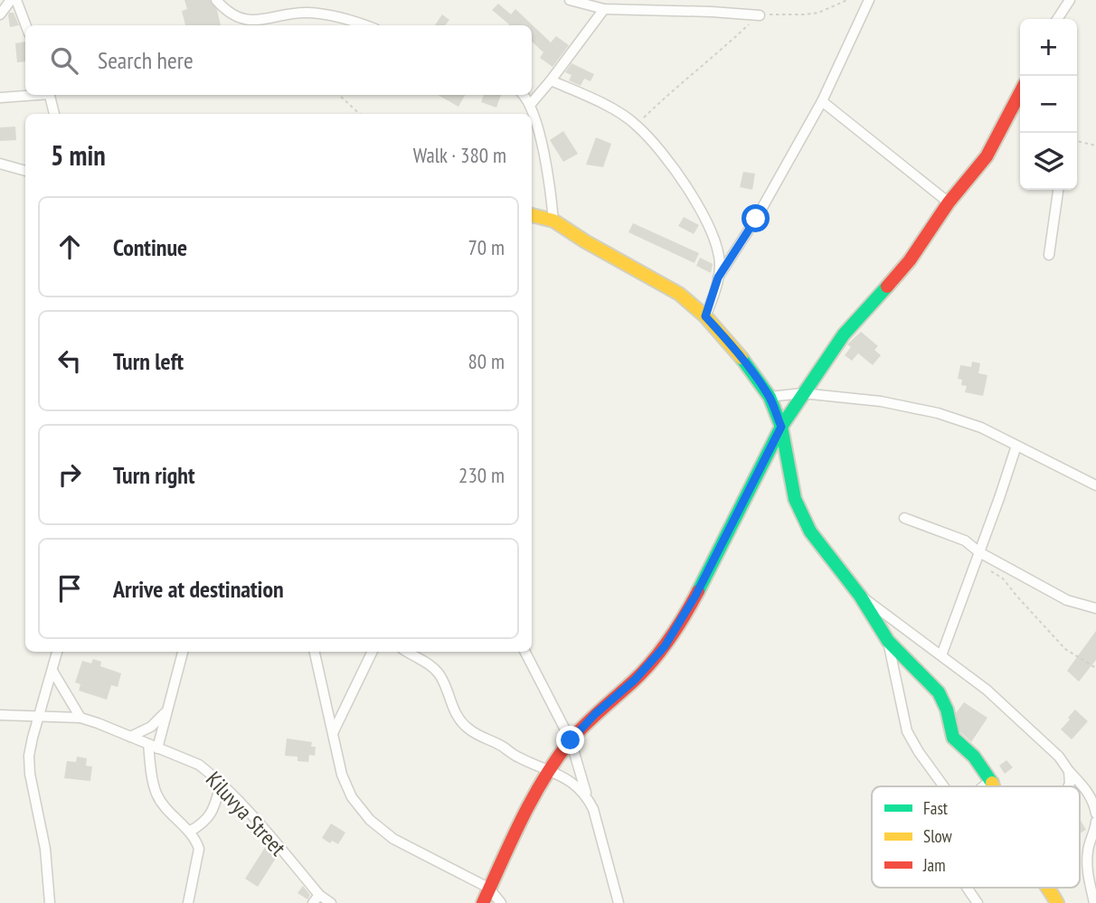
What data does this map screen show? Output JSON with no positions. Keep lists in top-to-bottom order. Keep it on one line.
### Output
{"streets":{"street":["Kiluvya Street"]},"legend":["Fast","Slow","Jam"],"page":{"map_buttons":["+","−"],"search":"Search here","heading":["5 min","Walk · 380 m"],"list":[["Continue","70 m"],["Turn left","80 m"],["Turn right","230 m"],"Arrive at destination"]}}
